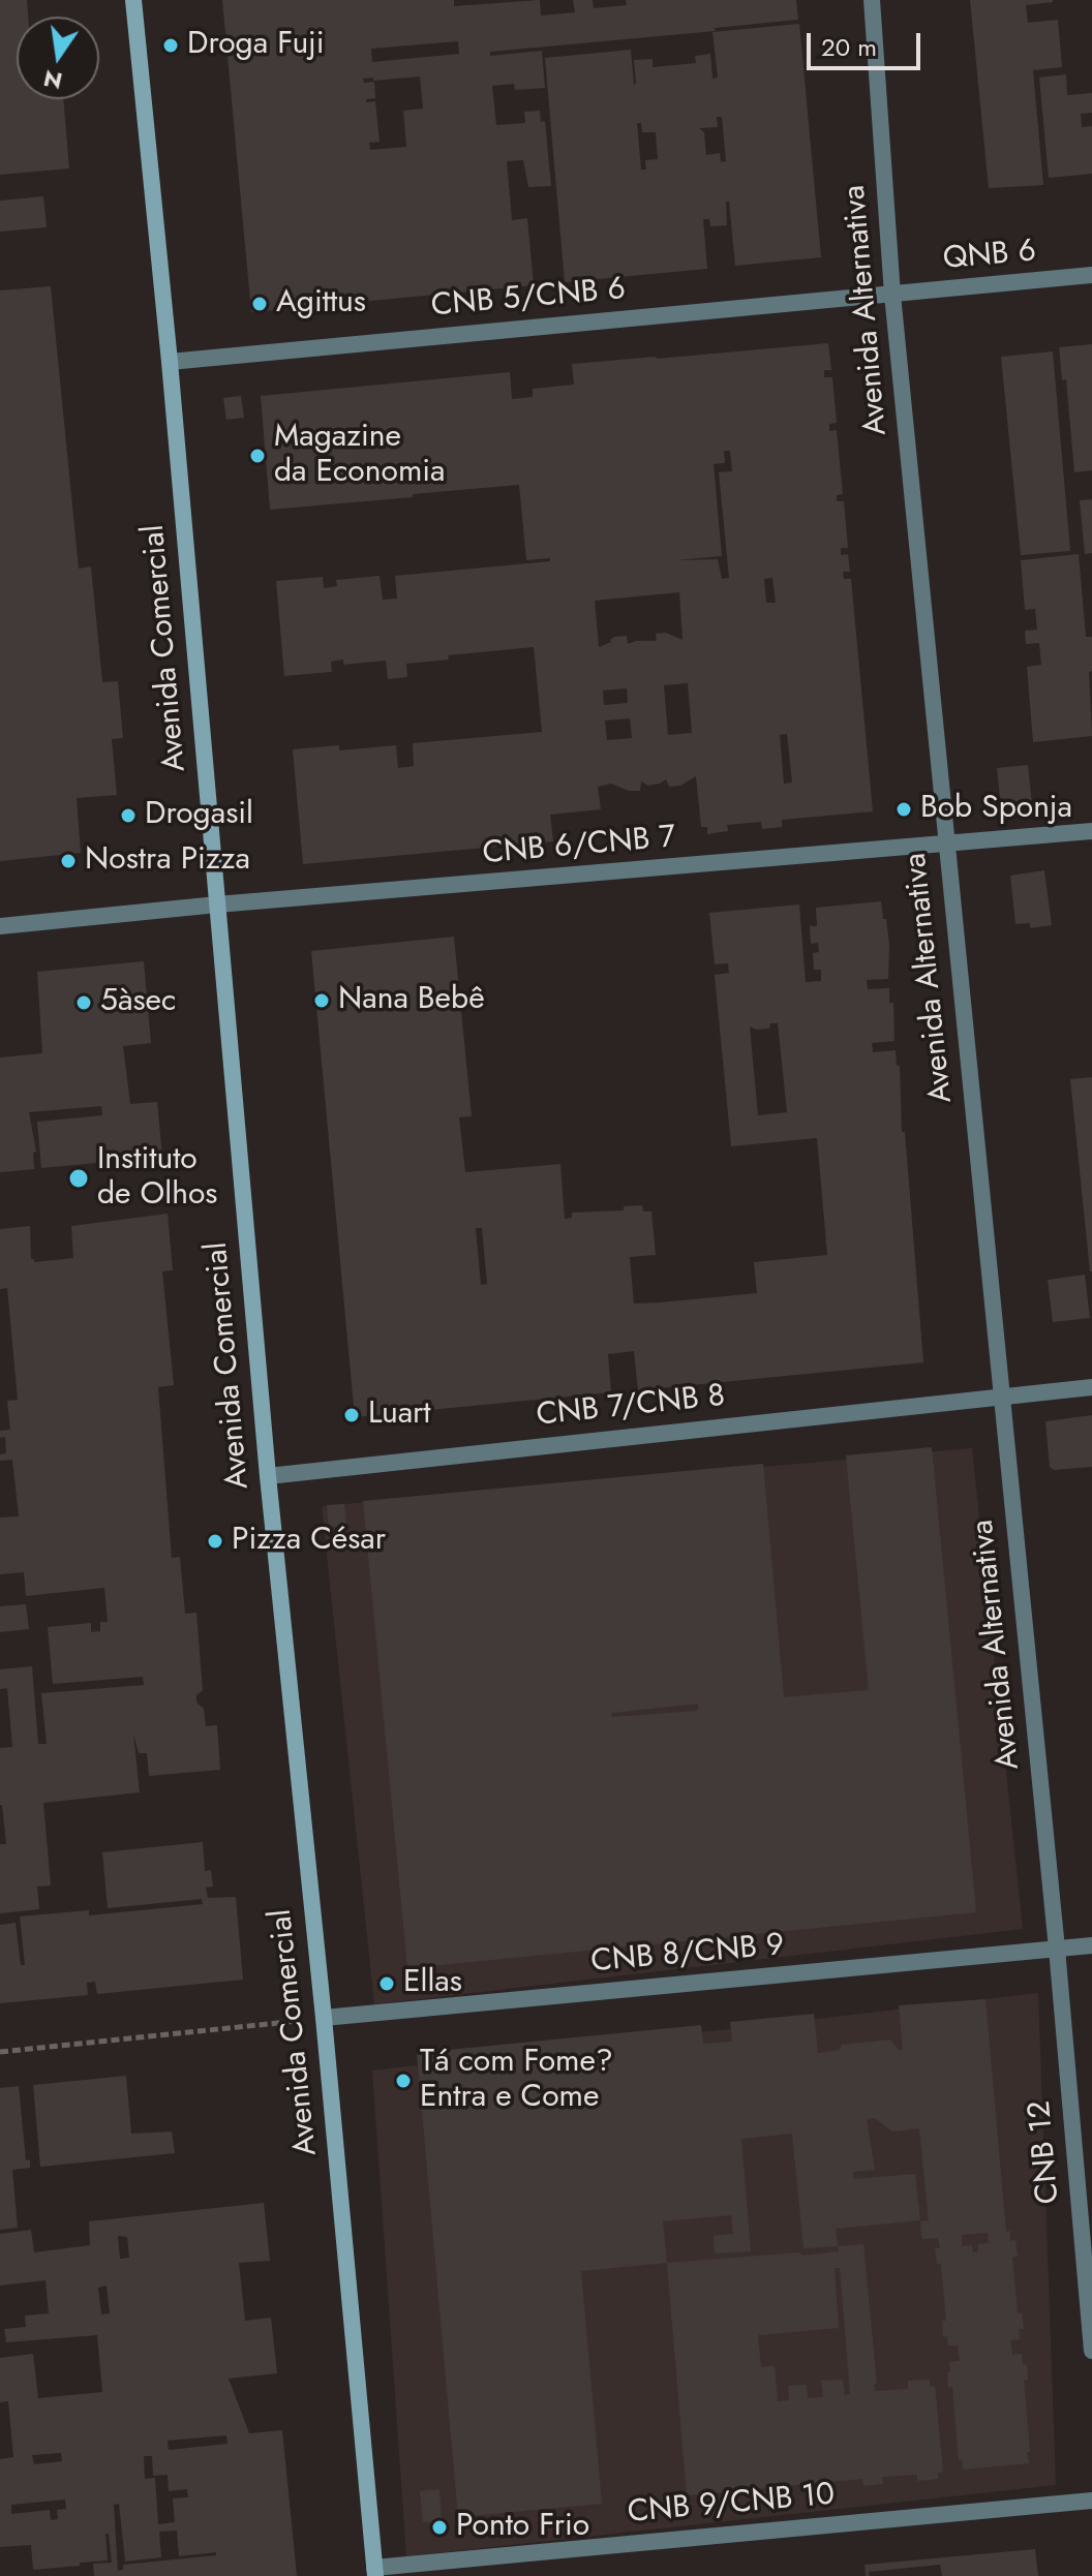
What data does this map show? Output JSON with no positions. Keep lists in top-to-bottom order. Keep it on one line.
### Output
{"streets":{"main road":["Avenida Comercial"],"street":["QNB 6","CNB 5/CNB 6","Avenida Alternativa","CNB 6/CNB 7","CNB 7/CNB 8","CNB 8/CNB 9","CNB 12","CNB 9/CNB 10"]},"crossings":[["QNB 6","CNB 5/CNB 6"],["QNB 6","Avenida Alternativa"],["CNB 5/CNB 6","Avenida Alternativa"],["CNB 5/CNB 6","Avenida Comercial"],["Avenida Alternativa","CNB 6/CNB 7"],["Avenida Alternativa","CNB 7/CNB 8"],["Avenida Alternativa","CNB 8/CNB 9"],["Avenida Alternativa","CNB 12"],["Avenida Comercial","CNB 6/CNB 7"],["Avenida Comercial","CNB 7/CNB 8"],["Avenida Comercial","CNB 8/CNB 9"],["Avenida Comercial","CNB 9/CNB 10"],["CNB 8/CNB 9","CNB 12"]],"places":["Droga Fuji","Agittus","Magazine da Economia","Bob Sponja","Drogasil","Nostra Pizza","Nana Bebê","5àsec","Instituto de Olhos","Luart","Pizza César","Ellas","Tá com Fome? Entra e Come","Ponto Frio"],"scale_bar":"20 m","north":"bottom"}
